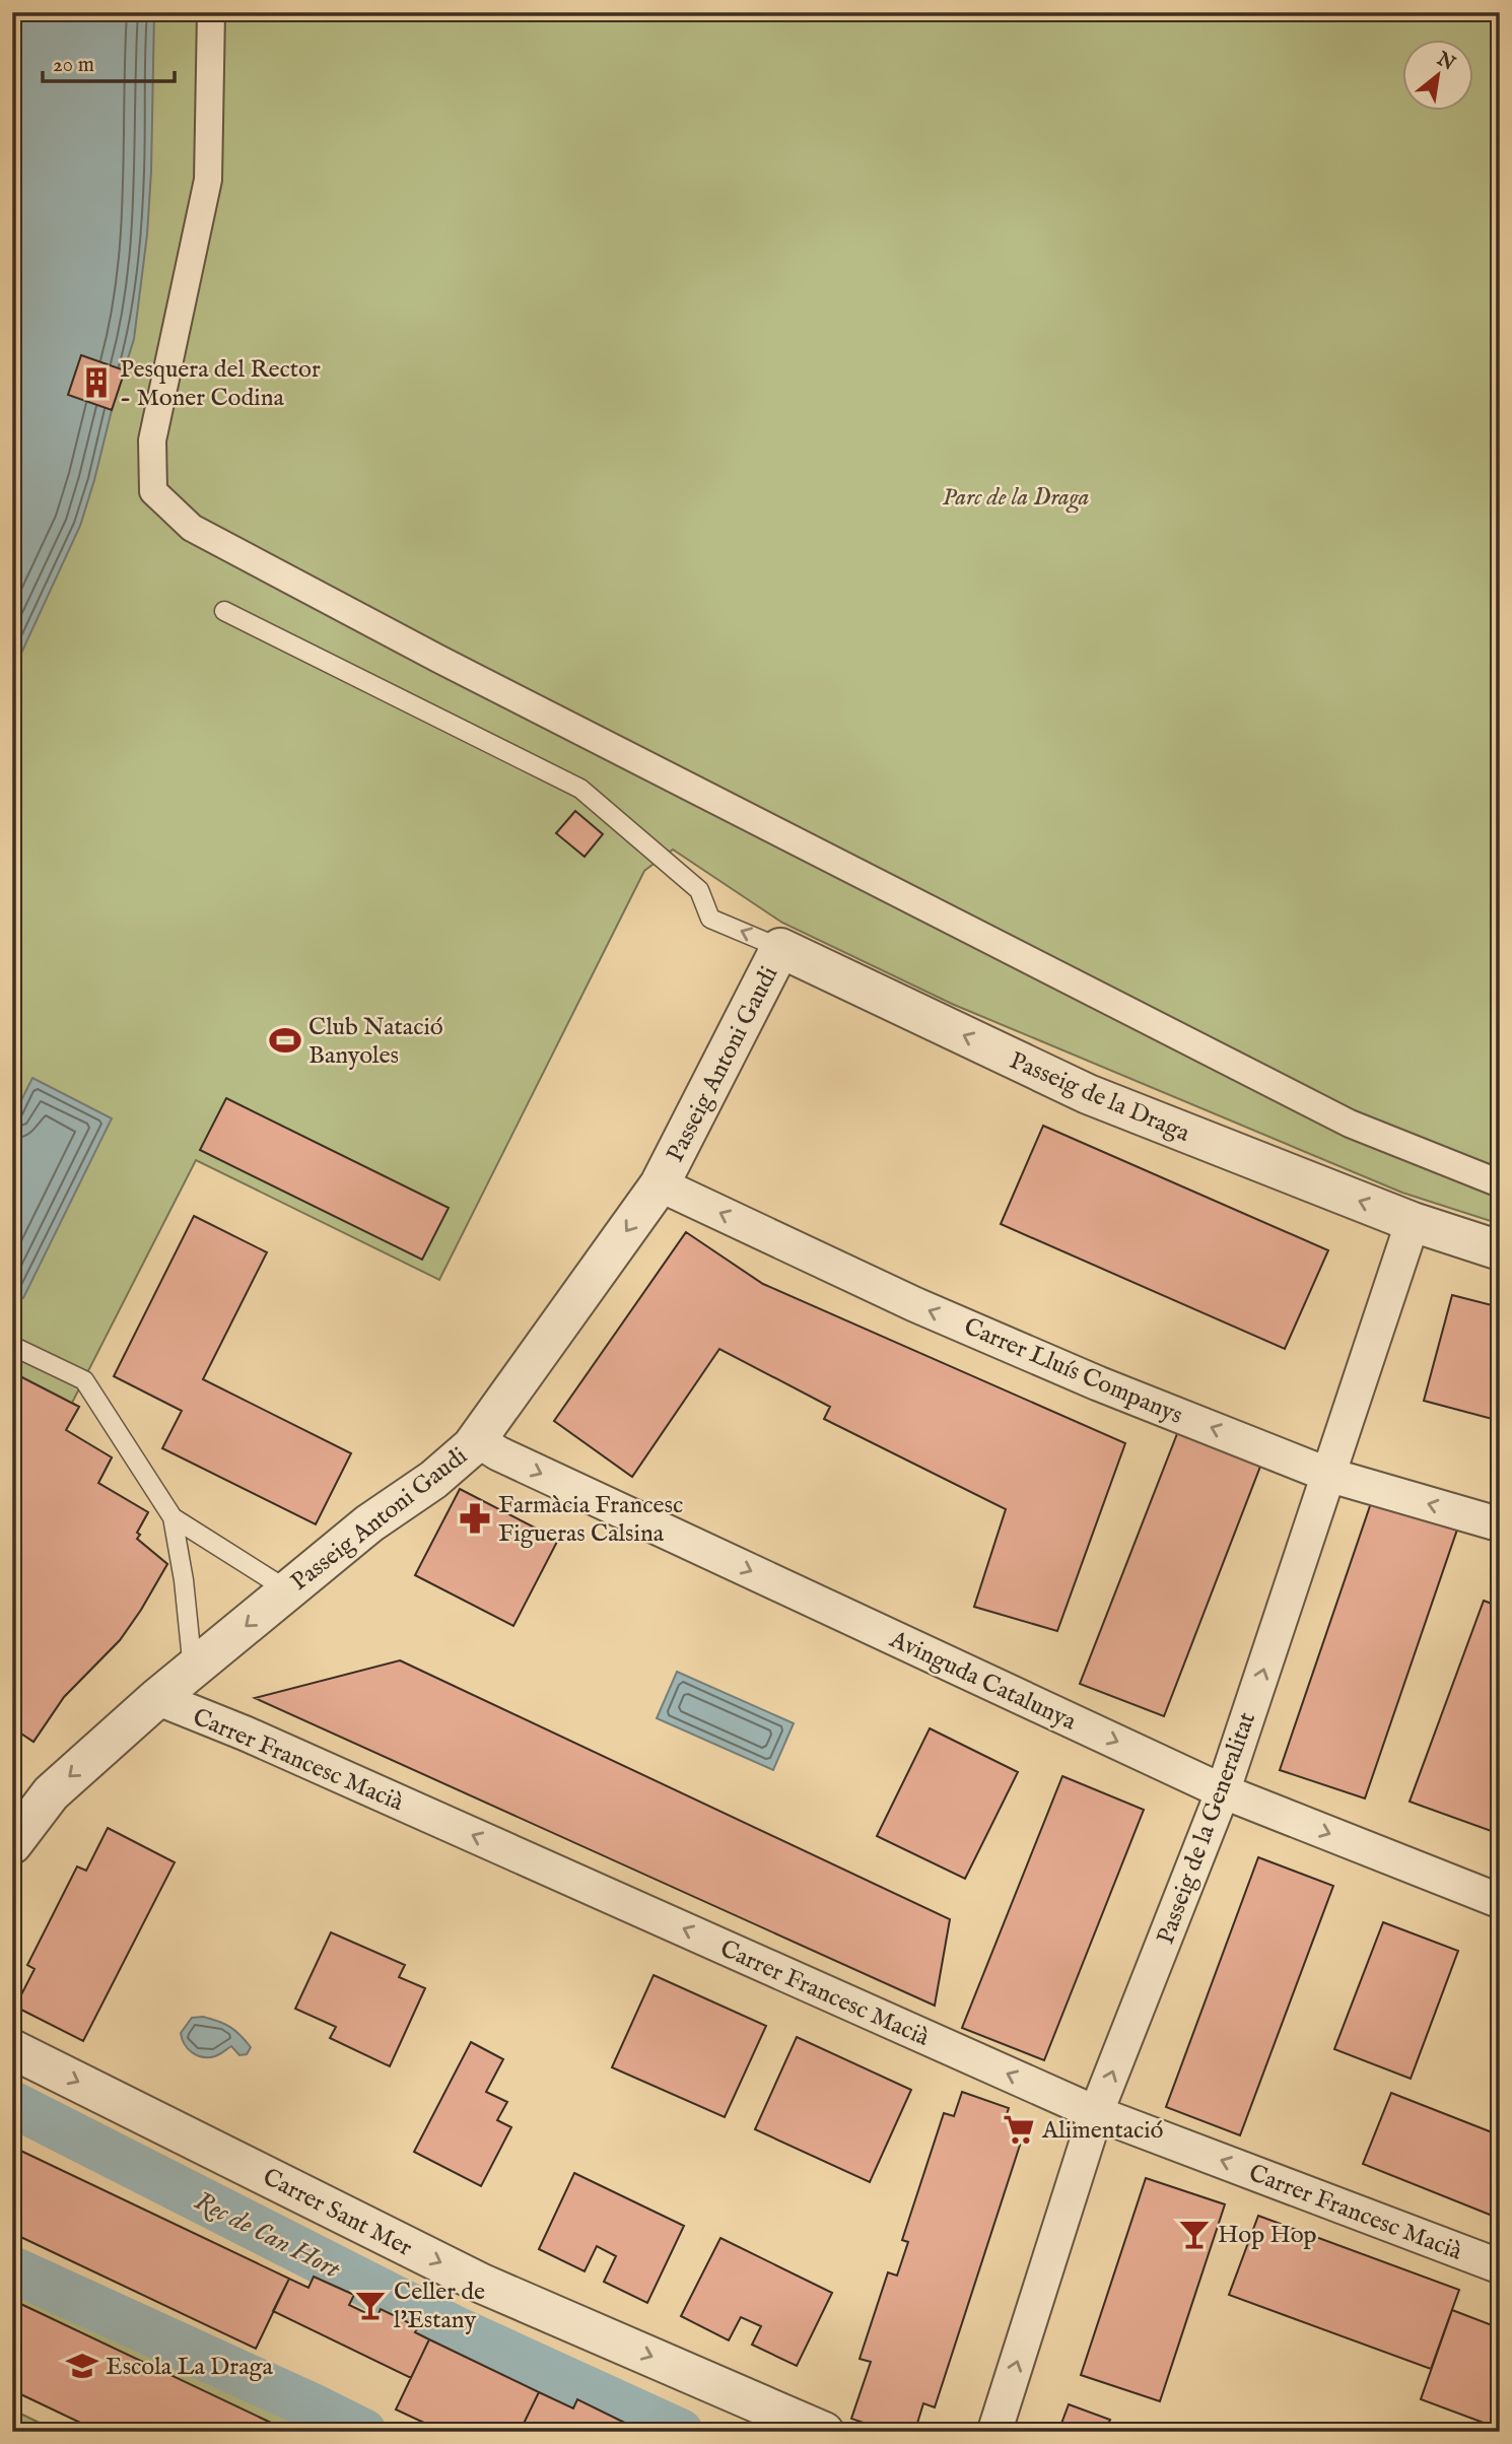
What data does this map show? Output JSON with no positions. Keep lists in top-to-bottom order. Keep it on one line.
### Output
{"streets":{"street":["Passeig Antoni Gaudi","Passeig de la Draga","Carrer Lluís Companys","Avinguda Catalunya","Carrer Francesc Macià","Passeig de la Generalitat","Carrer Sant Mer"]},"crossings":[["Passeig Antoni Gaudi","Passeig de la Draga"],["Passeig Antoni Gaudi","Carrer Lluís Companys"],["Passeig Antoni Gaudi","Avinguda Catalunya"],["Passeig Antoni Gaudi","Carrer Francesc Macià"],["Passeig de la Draga","Passeig de la Generalitat"],["Carrer Lluís Companys","Passeig de la Generalitat"],["Avinguda Catalunya","Passeig de la Generalitat"],["Carrer Francesc Macià","Passeig de la Generalitat"]],"one_way":["Passeig Antoni Gaudi","Passeig de la Draga","Carrer Lluís Companys","Avinguda Catalunya","Carrer Francesc Macià","Passeig de la Generalitat","Carrer Sant Mer"],"water":["Rec de Can Hort"],"parks":["Parc de la Draga"],"places":{"building":["Pesquera del Rector - Moner Codina"],"sports":["Club Natació Banyoles"],"pharmacy":["Farmàcia Francesc Figueras Calsina"],"supermarket":["Alimentació"],"bar":["Hop Hop","Celler de l'Estany"],"school or university":["Escola La Draga"]},"scale_bar":"20 m","north":"top right"}
